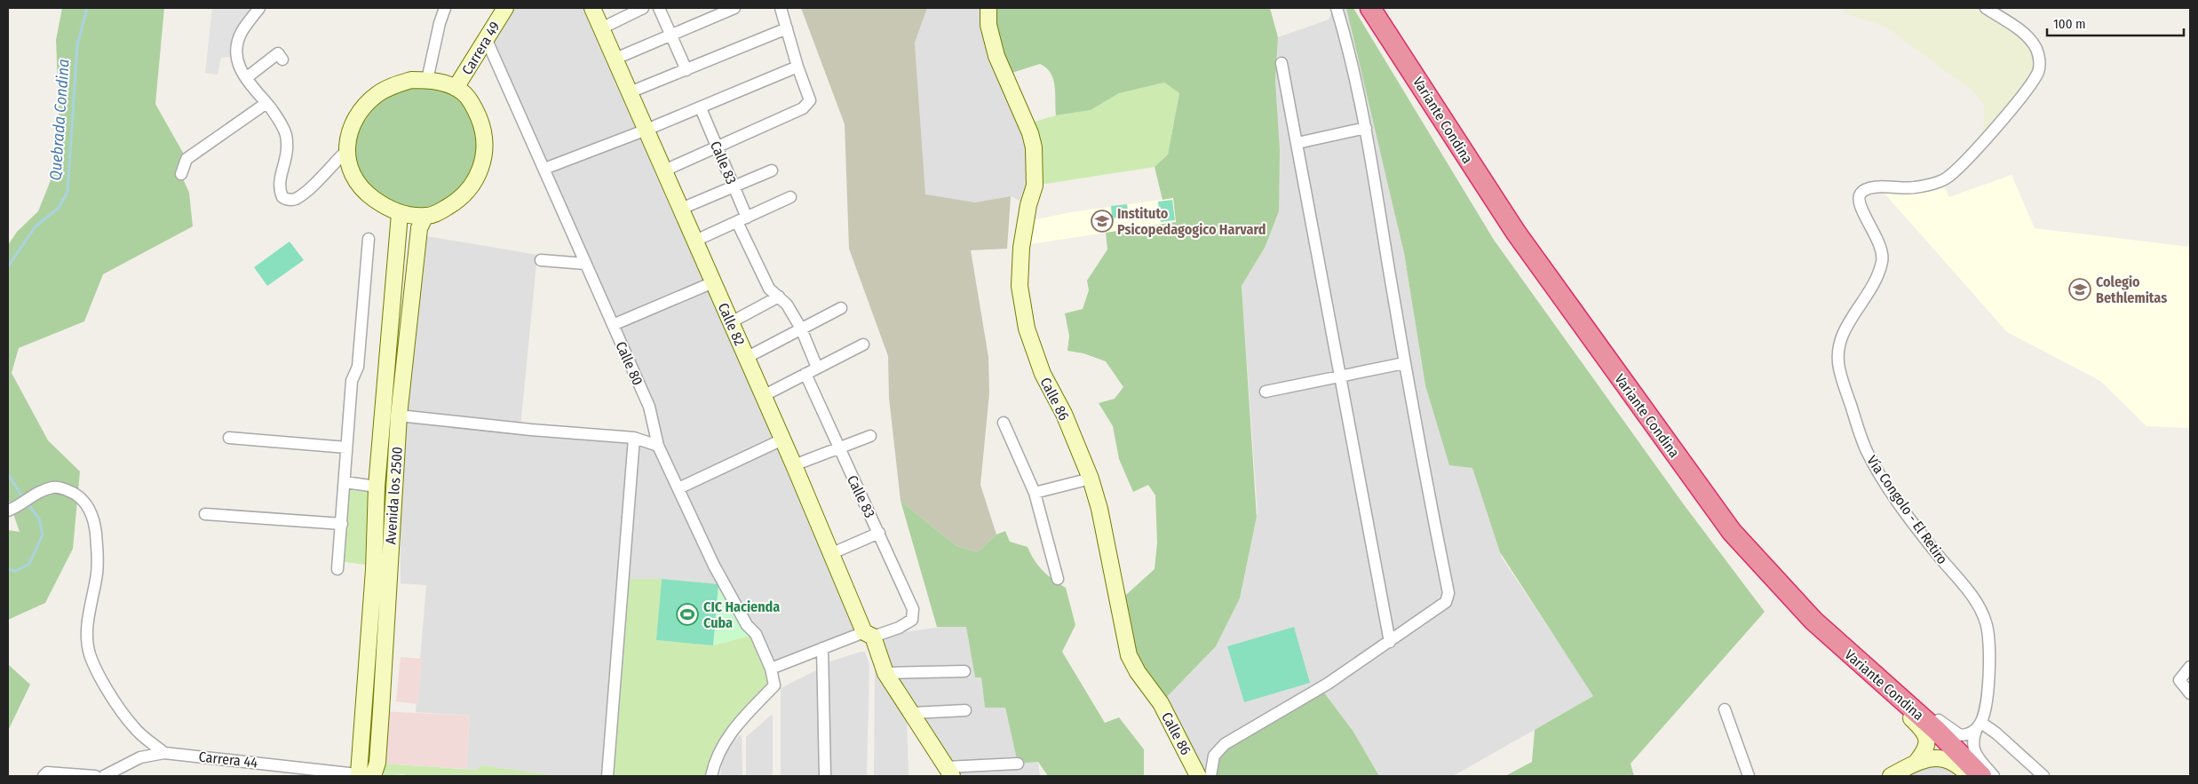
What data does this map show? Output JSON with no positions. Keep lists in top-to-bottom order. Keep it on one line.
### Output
{"streets":{"highway":["Variante Condina"],"main road":["Carrera 49","Calle 82","Calle 86","Avenida los 2500"],"street":["Calle 83","Calle 80","Vía Congolo - El Retiro","Carrera 44"]},"crossings":[["Carrera 49","Calle 80"],["Carrera 49","Avenida los 2500"],["Calle 83","Calle 82"],["Avenida los 2500","Carrera 44"]],"water":["Quebrada Condina"],"places":{"school or university":["Instituto Psicopedagogico Harvard","Colegio Bethlemitas"],"sports":["CIC Hacienda Cuba"]},"scale_bar":"100 m"}
